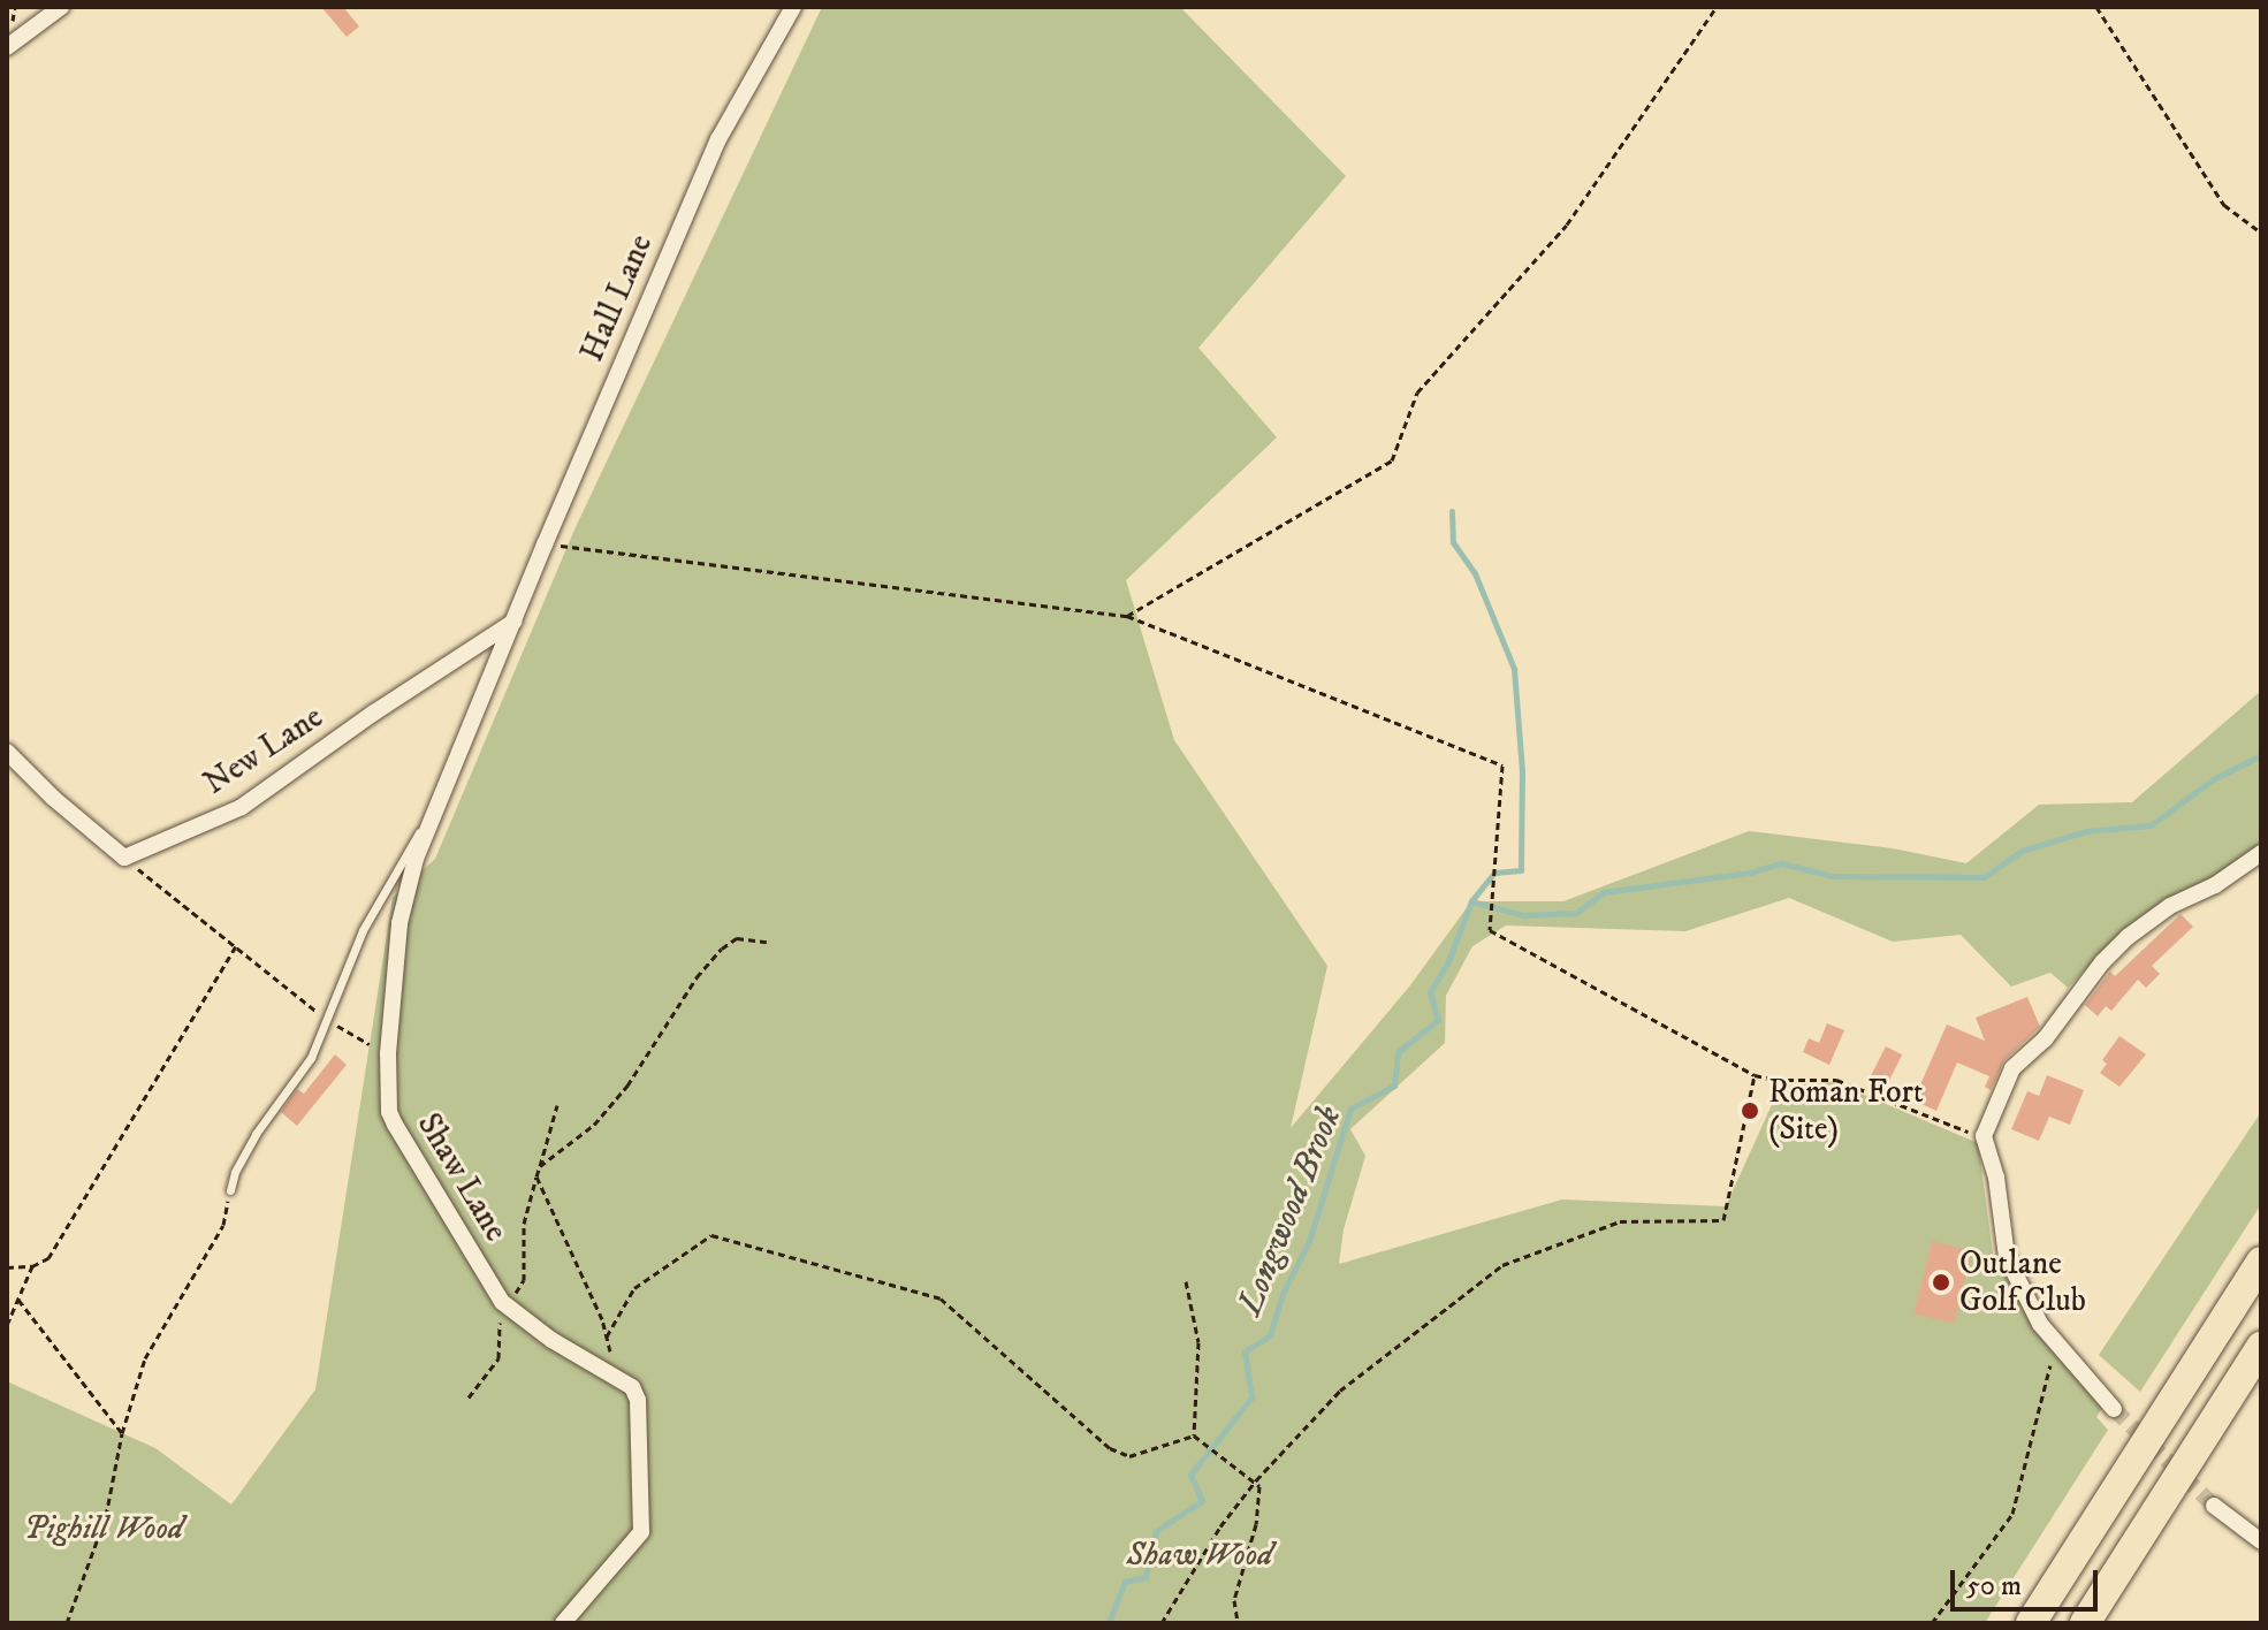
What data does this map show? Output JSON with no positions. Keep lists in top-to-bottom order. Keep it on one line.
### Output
{"streets":{"street":["Hall Lane","New Lane","Shaw Lane"]},"crossings":[["Hall Lane","New Lane"],["Hall Lane","Shaw Lane"],["New Lane","Shaw Lane"]],"water":["Longwood Brook"],"parks":["Pighill Wood","Shaw Wood"],"places":["Roman Fort (Site)","Outlane Golf Club"],"scale_bar":"50 m"}
